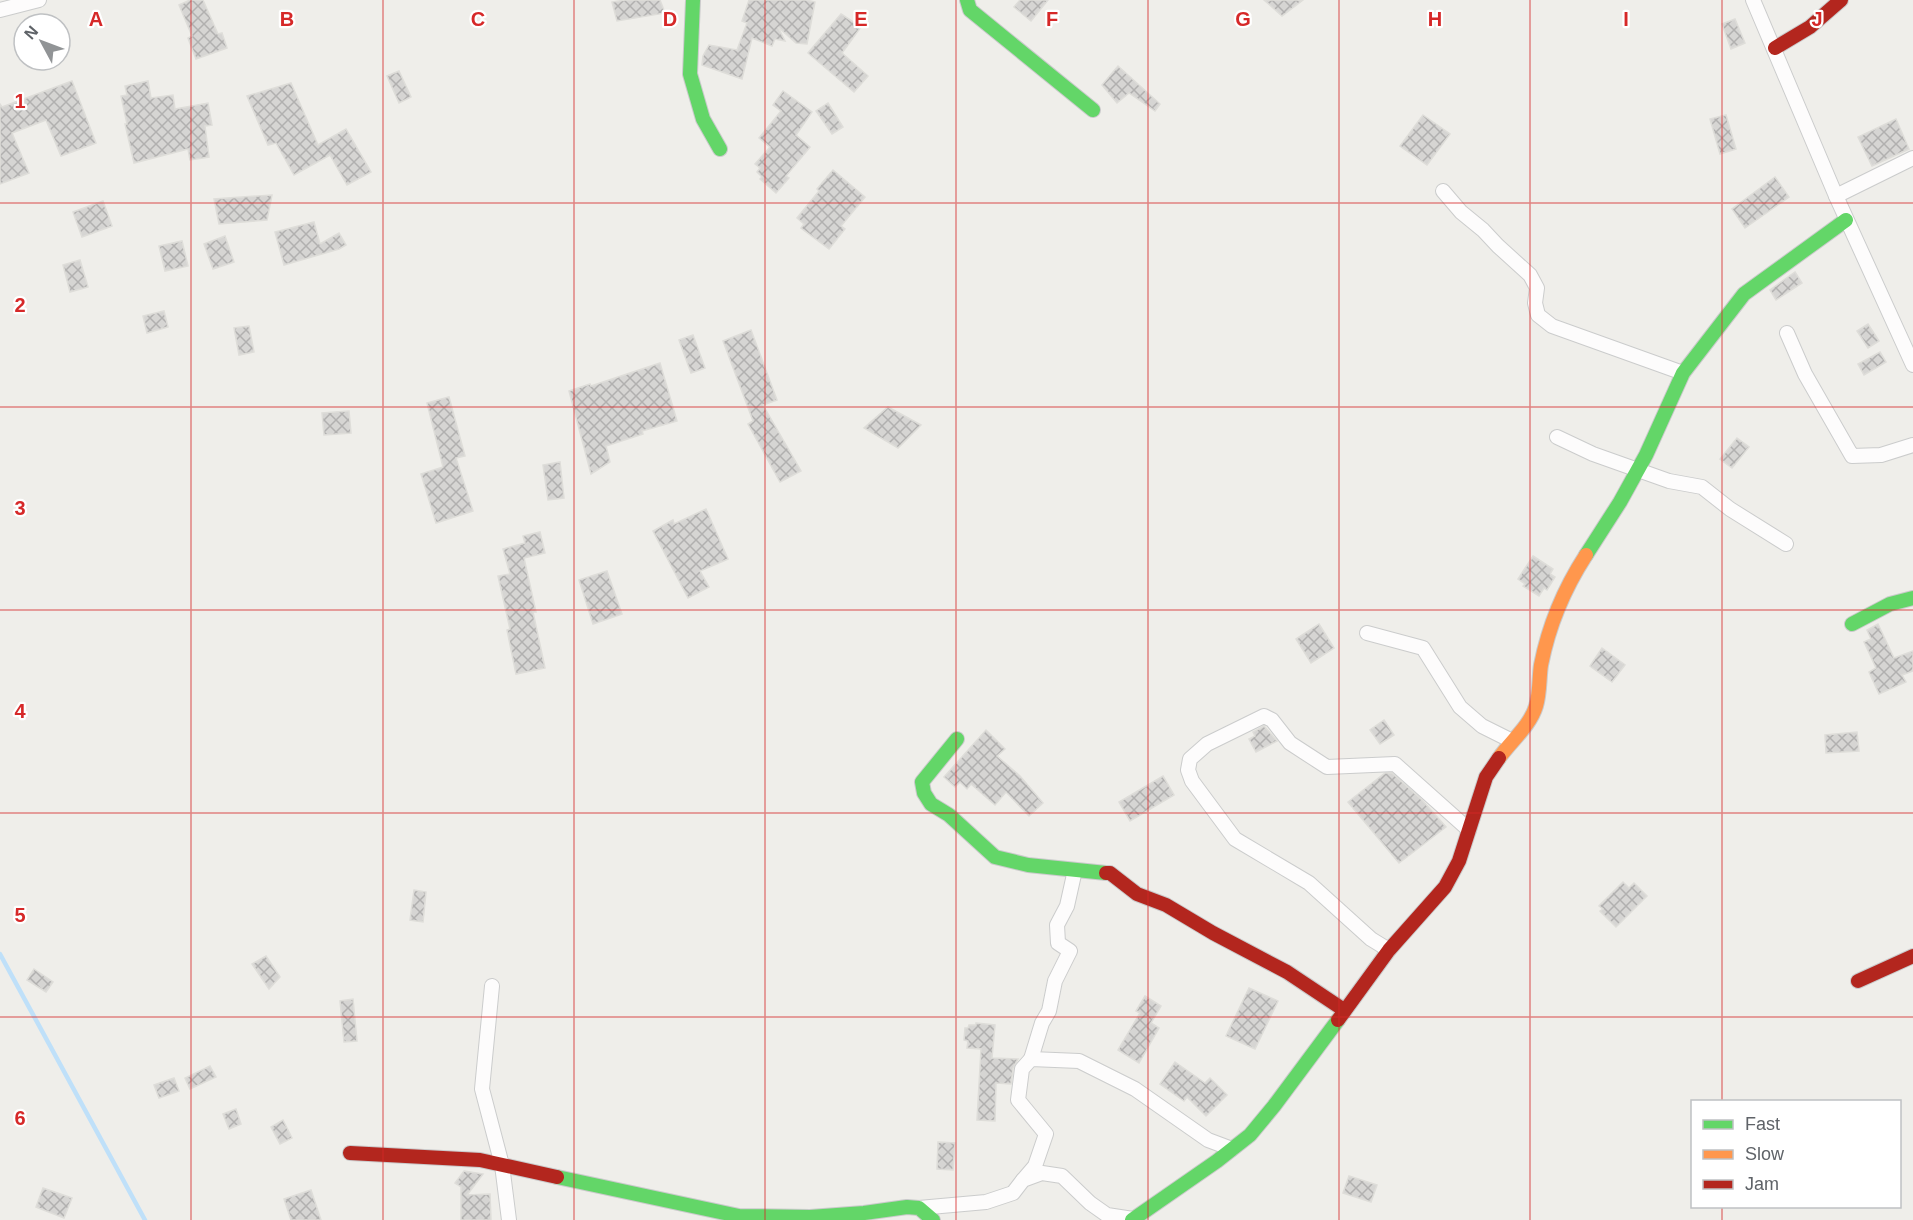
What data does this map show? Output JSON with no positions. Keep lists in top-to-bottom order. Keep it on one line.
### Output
{"legend":["Fast","Slow","Jam"],"north":"top left","grid":{"columns":["A","B","C","D","E","F","G","H","I","J"],"rows":["1","2","3","4","5","6"]}}
